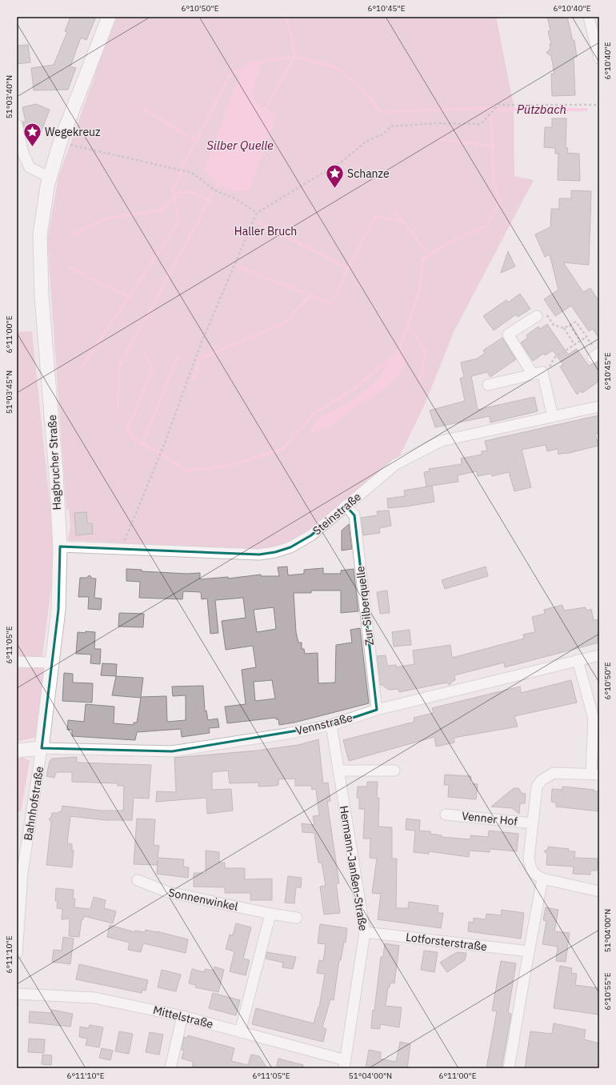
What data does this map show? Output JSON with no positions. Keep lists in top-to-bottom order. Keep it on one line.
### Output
{"streets":{"main road":["Hagbrucher Straße"],"street":["Steinstraße","Zur Silberquelle","Vennstraße","Bahnhofstraße","Venner Hof","Hermann-Janßen-Straße","Sonnenwinkel","Lotforsterstraße","Mittelstraße"]},"crossings":[["Hagbrucher Straße","Steinstraße"],["Hagbrucher Straße","Vennstraße"],["Hagbrucher Straße","Bahnhofstraße"],["Steinstraße","Zur Silberquelle"],["Zur Silberquelle","Vennstraße"],["Vennstraße","Bahnhofstraße"],["Vennstraße","Venner Hof"],["Vennstraße","Hermann-Janßen-Straße"],["Hermann-Janßen-Straße","Lotforsterstraße"],["Hermann-Janßen-Straße","Mittelstraße"]],"water":["Pützbach","Silber Quelle"],"parks":["Haller Bruch"],"places":{"place":["Wegekreuz","Schanze"]},"coordinates":["6°10'50\"E","6°10'45\"E","6°10'40\"E","51°03'40\"N","6°11'00\"E","51°03'45\"N","6°11'05\"E","51°04'00\"N","6°11'10\"E","6°10'55\"E"]}
